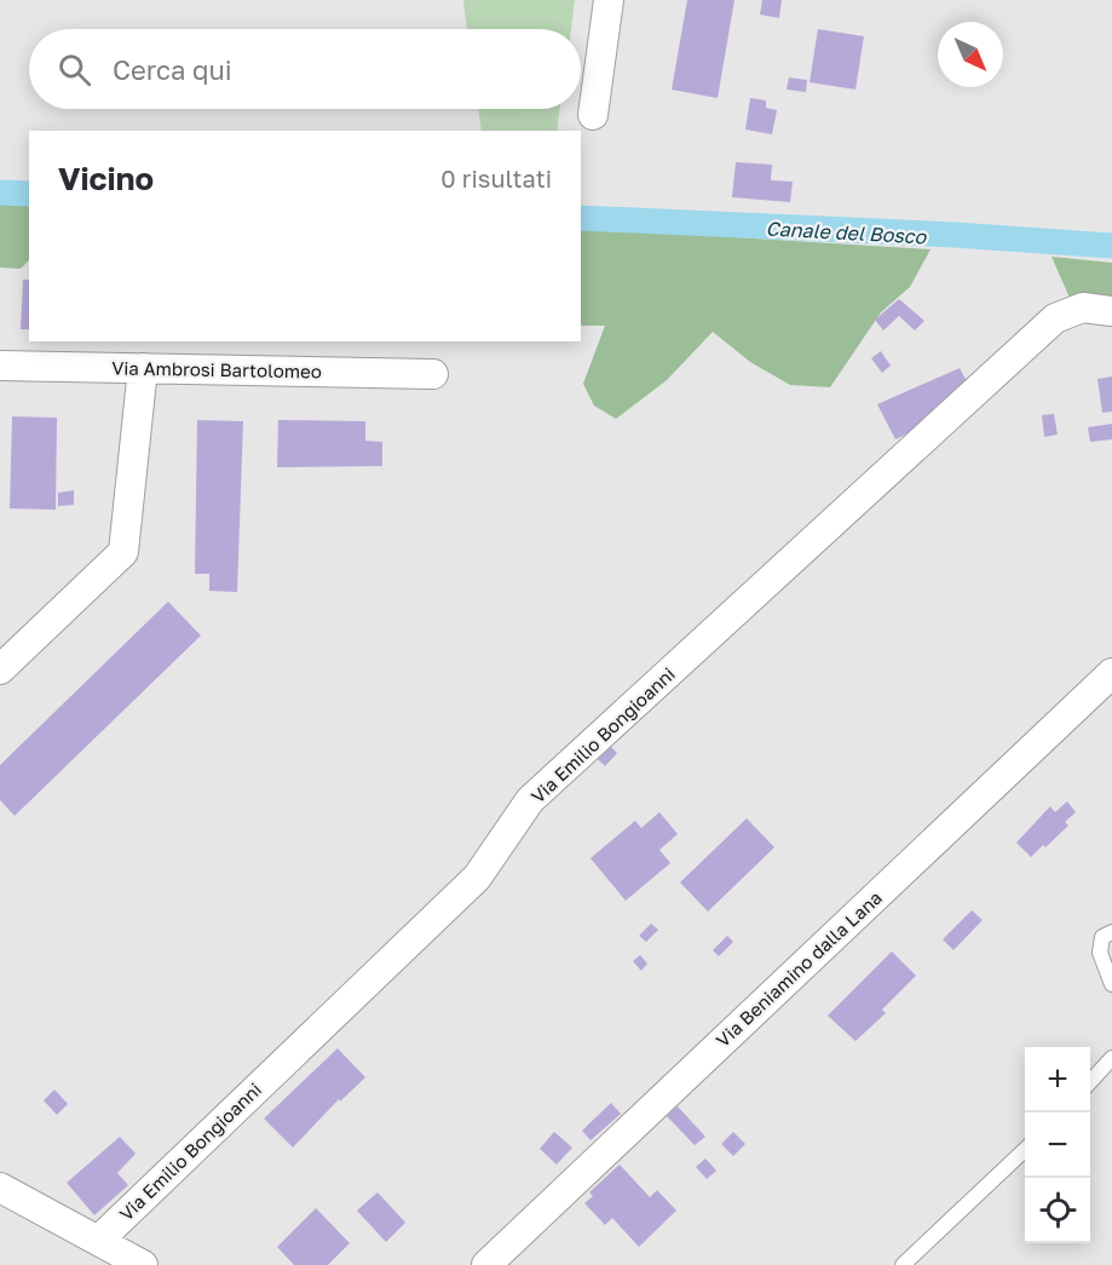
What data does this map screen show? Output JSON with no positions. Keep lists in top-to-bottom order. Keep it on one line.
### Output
{"streets":{"street":["Via Ambrosi Bartolomeo","Via Emilio Bongioanni","Via Beniamino dalla Lana"]},"water":["Canale del Bosco"],"north":"bottom right","page":{"search":"Cerca qui","heading":["Vicino","0 risultati"],"map_buttons":["+","−"]}}
